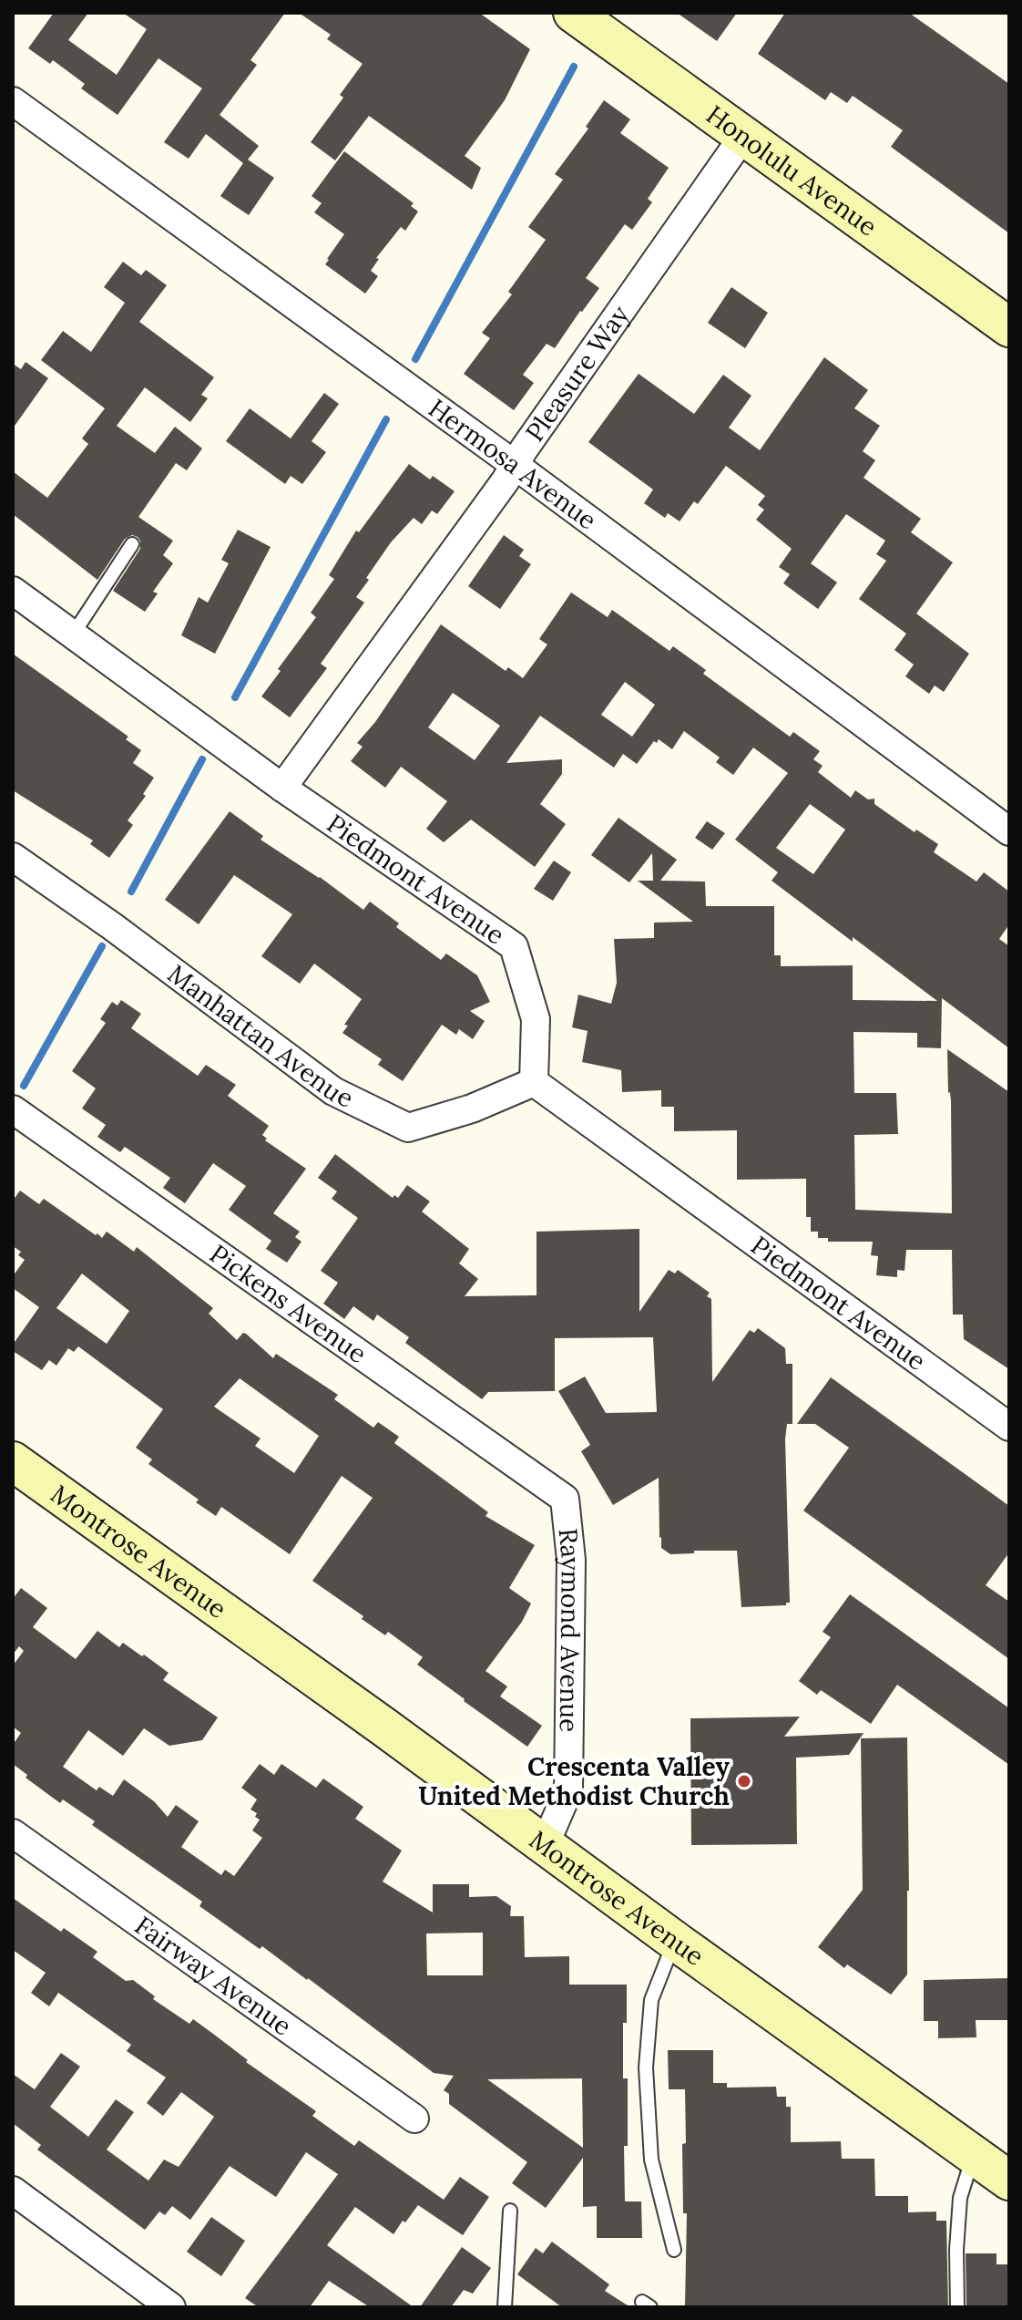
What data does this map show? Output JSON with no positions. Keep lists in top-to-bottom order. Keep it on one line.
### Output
{"streets":{"street":["Honolulu Avenue","Pleasure Way","Hermosa Avenue","Piedmont Avenue","Manhattan Avenue","Pickens Avenue","Montrose Avenue","Raymond Avenue","Fairway Avenue"]},"crossings":[["Honolulu Avenue","Pleasure Way"],["Pleasure Way","Hermosa Avenue"],["Pleasure Way","Piedmont Avenue"],["Piedmont Avenue","Manhattan Avenue"],["Pickens Avenue","Raymond Avenue"],["Montrose Avenue","Raymond Avenue"]],"places":["Crescenta Valley United Methodist Church"]}
